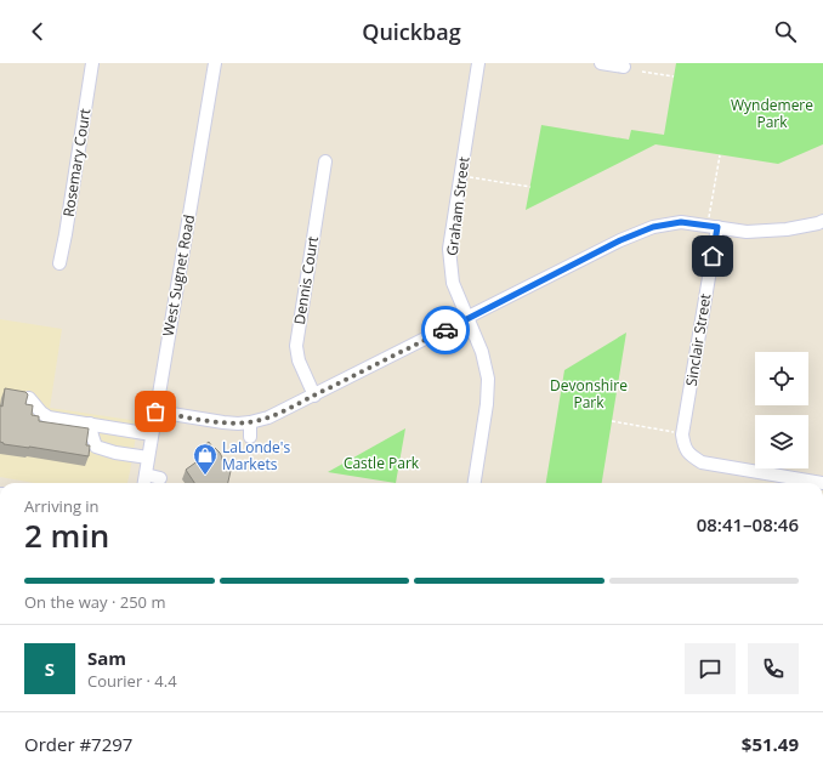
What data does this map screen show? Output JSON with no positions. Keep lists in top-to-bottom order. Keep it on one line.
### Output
{"streets":{"street":["Rosemary Court","Graham Street","West Sugnet Road","Dennis Court","Sinclair Street"]},"parks":["Wyndemere Park","Devonshire Park","Castle Park"],"places":{"shop":["LaLonde's Markets"]},"page":{"header":"Quickbag","heading":["2 min","Arriving in","08:41–08:46"],"panel":["Sam","Courier · 4.4","Order #7297","$51.49"],"bar":"On the way · 250 m","round":"S"}}
